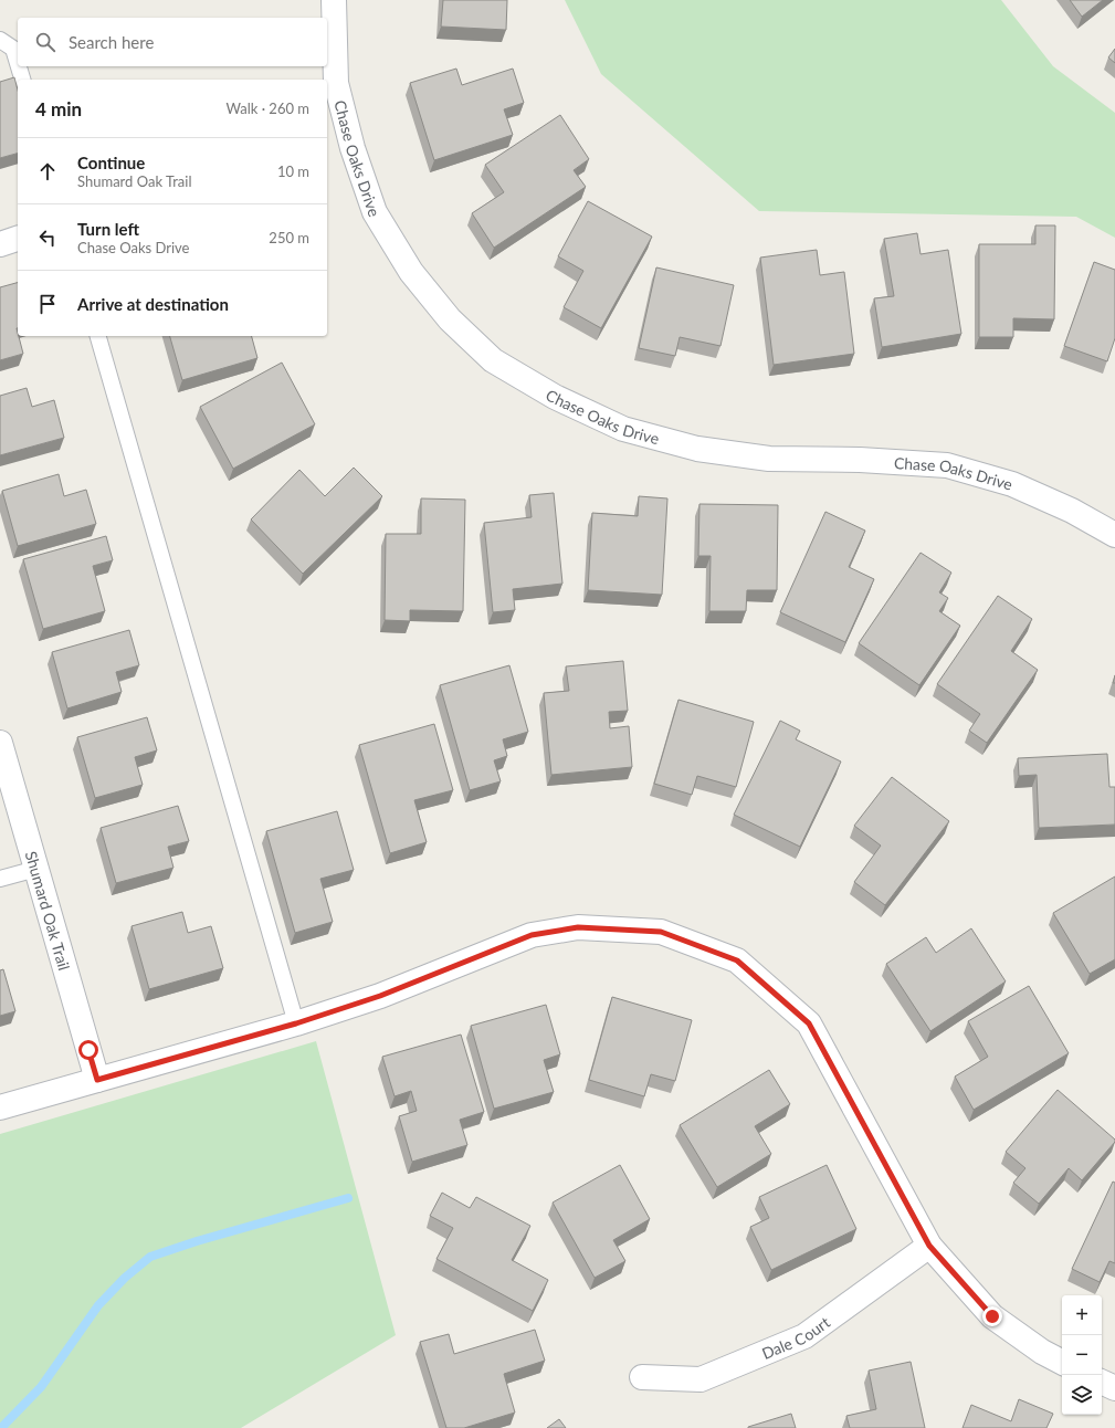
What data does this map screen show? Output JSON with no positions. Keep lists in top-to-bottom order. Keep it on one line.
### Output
{"streets":{"street":["Chase Oaks Drive","Shumard Oak Trail","Dale Court"]},"page":{"search":"Search here","heading":["4 min","Walk · 260 m"],"list":[["Continue","Shumard Oak Trail","10 m"],["Turn left","Chase Oaks Drive","250 m"],"Arrive at destination"],"map_buttons":["+","−"]}}
